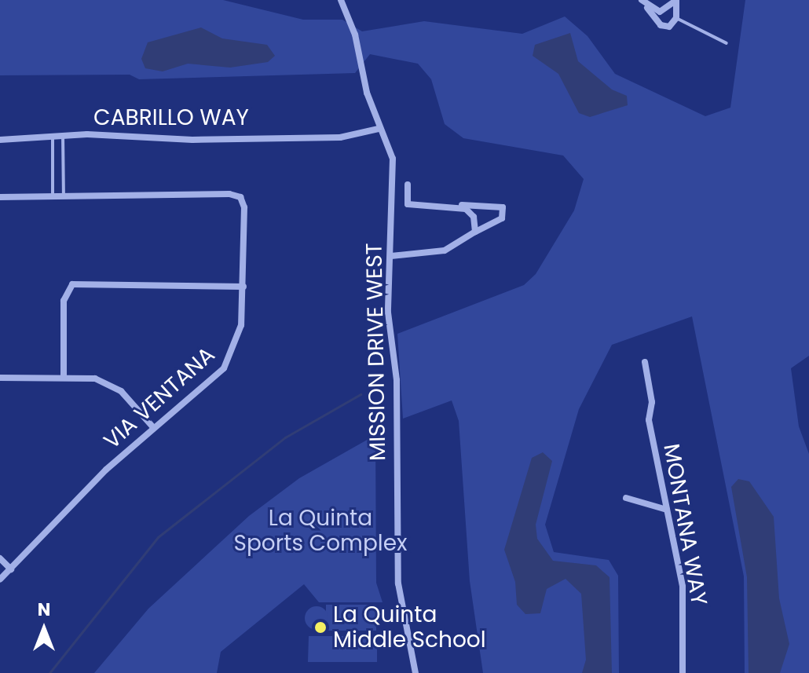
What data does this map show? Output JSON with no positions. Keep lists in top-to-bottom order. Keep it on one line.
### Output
{"streets":{"street":["CABRILLO WAY","MISSION DRIVE WEST","VIA VENTANA","MONTANA WAY"]},"crossings":[["CABRILLO WAY","MISSION DRIVE WEST"]],"parks":["La Quinta Sports Complex"],"places":["La Quinta Middle School"],"north":"top"}
